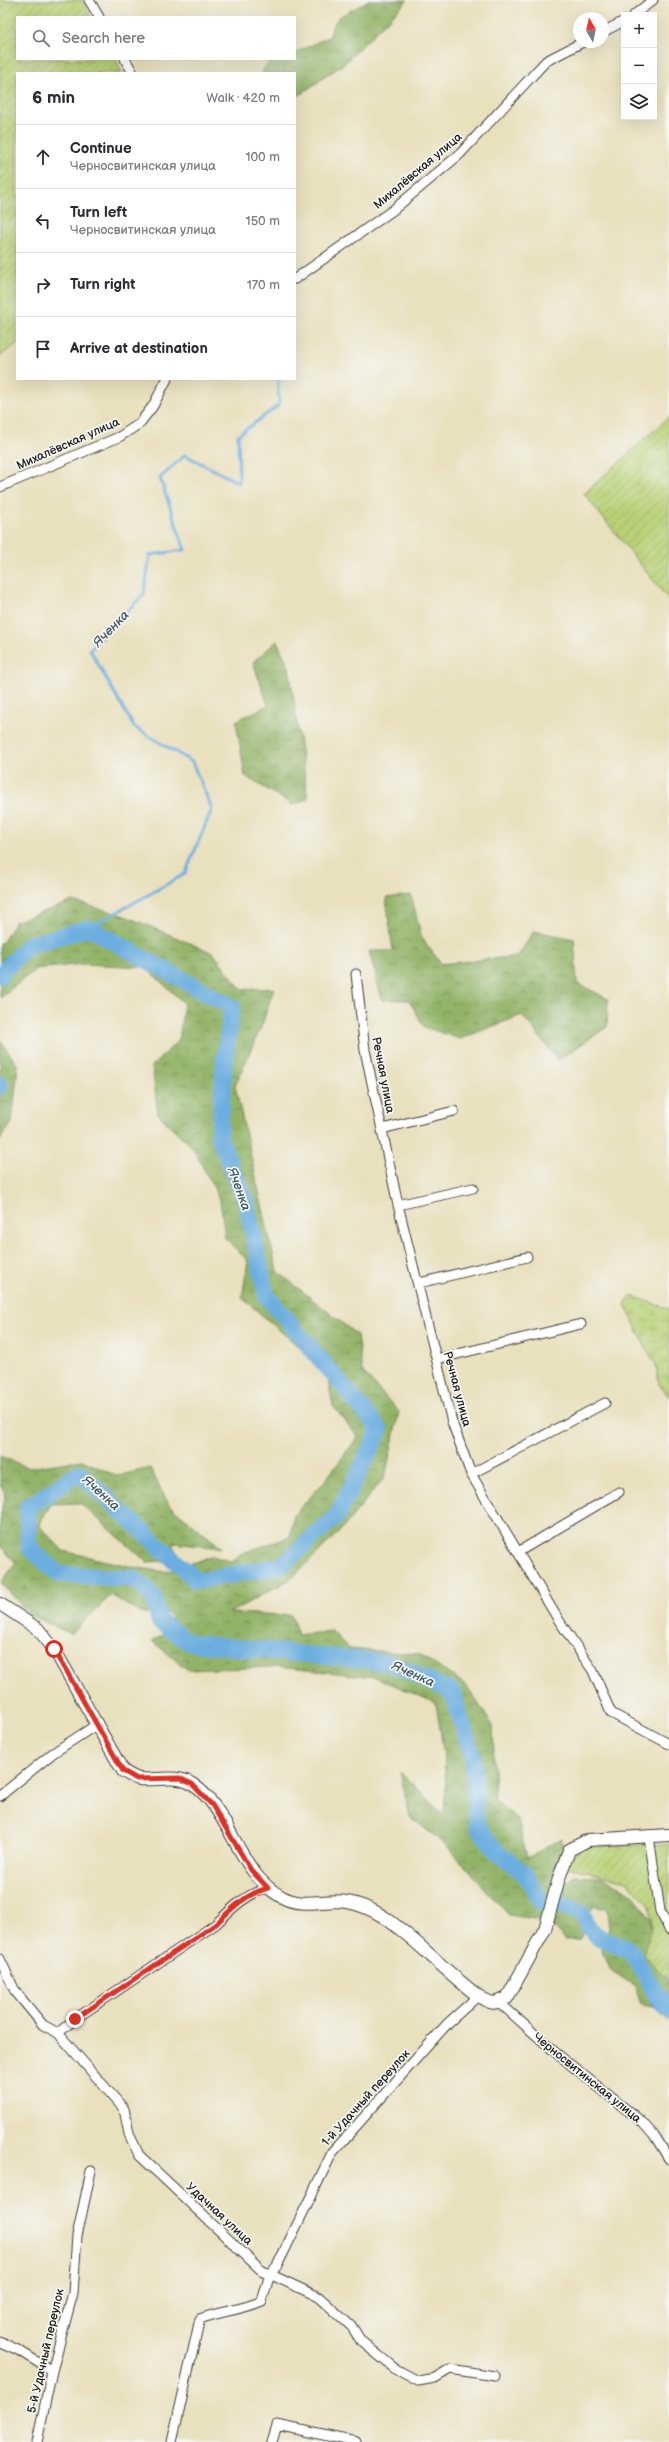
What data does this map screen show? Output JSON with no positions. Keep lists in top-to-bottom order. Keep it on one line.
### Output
{"streets":{"street":["Михалёвская улица","Речная улица","Черносвитинская улица","1-й Удачный переулок","Удачная улица","5-й Удачный переулок"]},"crossings":[["Черносвитинская улица","1-й Удачный переулок"],["1-й Удачный переулок","Удачная улица"]],"water":["Яченка"],"north":"top","page":{"map_buttons":["+","−"],"search":"Search here","heading":["6 min","Walk · 420 m"],"list":[["Continue","Черносвитинская улица","100 m"],["Turn left","Черносвитинская улица","150 m"],["Turn right","170 m"],"Arrive at destination"]}}
